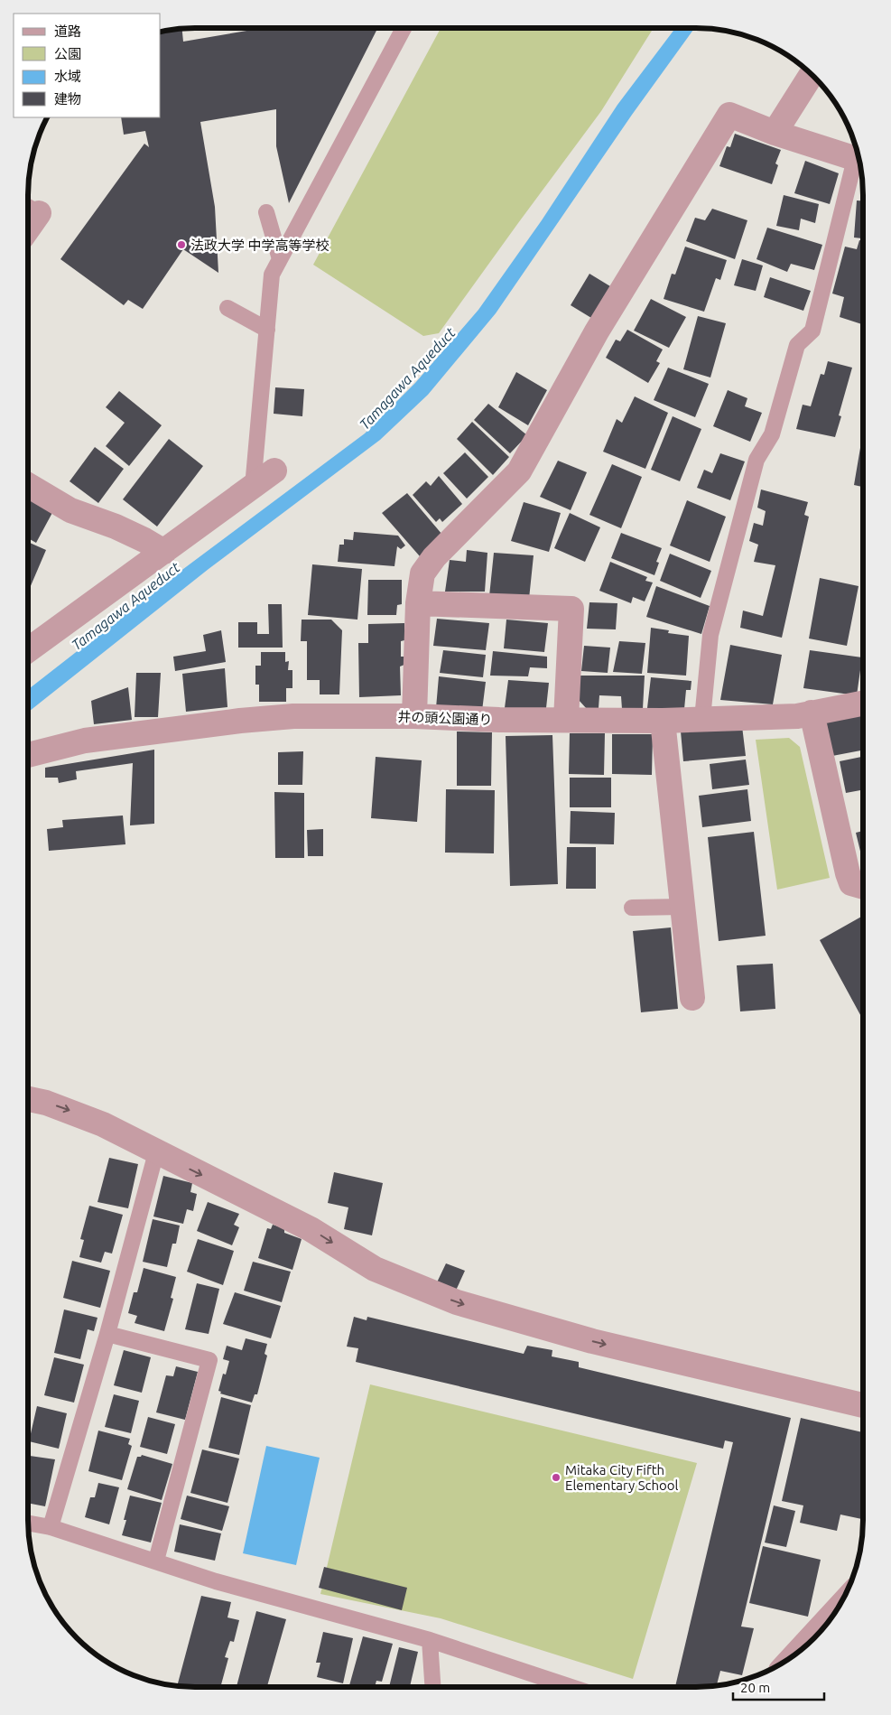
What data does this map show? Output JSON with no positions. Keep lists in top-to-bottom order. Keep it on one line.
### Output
{"streets":{"street":["井の頭公園通り"]},"water":["Tamagawa Aqueduct"],"places":["法政大学 中学高等学校","Mitaka City Fifth Elementary School"],"legend":["道路","公園","水域","建物"],"scale_bar":"20 m"}
